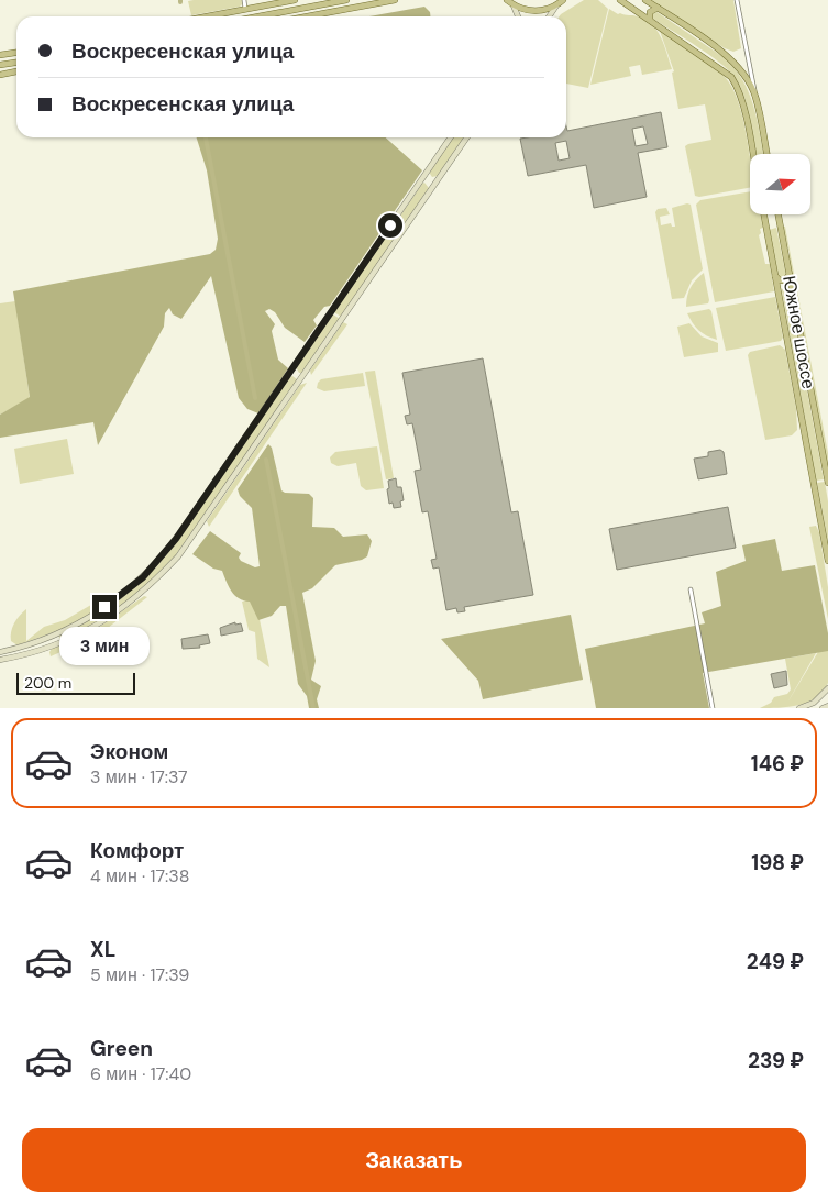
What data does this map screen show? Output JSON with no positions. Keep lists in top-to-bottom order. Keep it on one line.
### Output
{"streets":{"main road":["Южное шоссе"]},"scale_bar":"200 m","north":"right","page":{"banner":["Воскресенская улица","Воскресенская улица"],"bubble":"3 мин","scale":"200 m","list":[{"name":"Эконом","note":"3 мин · 17:37","value":"146 ₽"},{"name":"Комфорт","note":"4 мин · 17:38","value":"198 ₽"},{"name":"XL","note":"5 мин · 17:39","value":"249 ₽"},{"name":"Green","note":"6 мин · 17:40","value":"239 ₽"}],"buttons":"Заказать"}}
